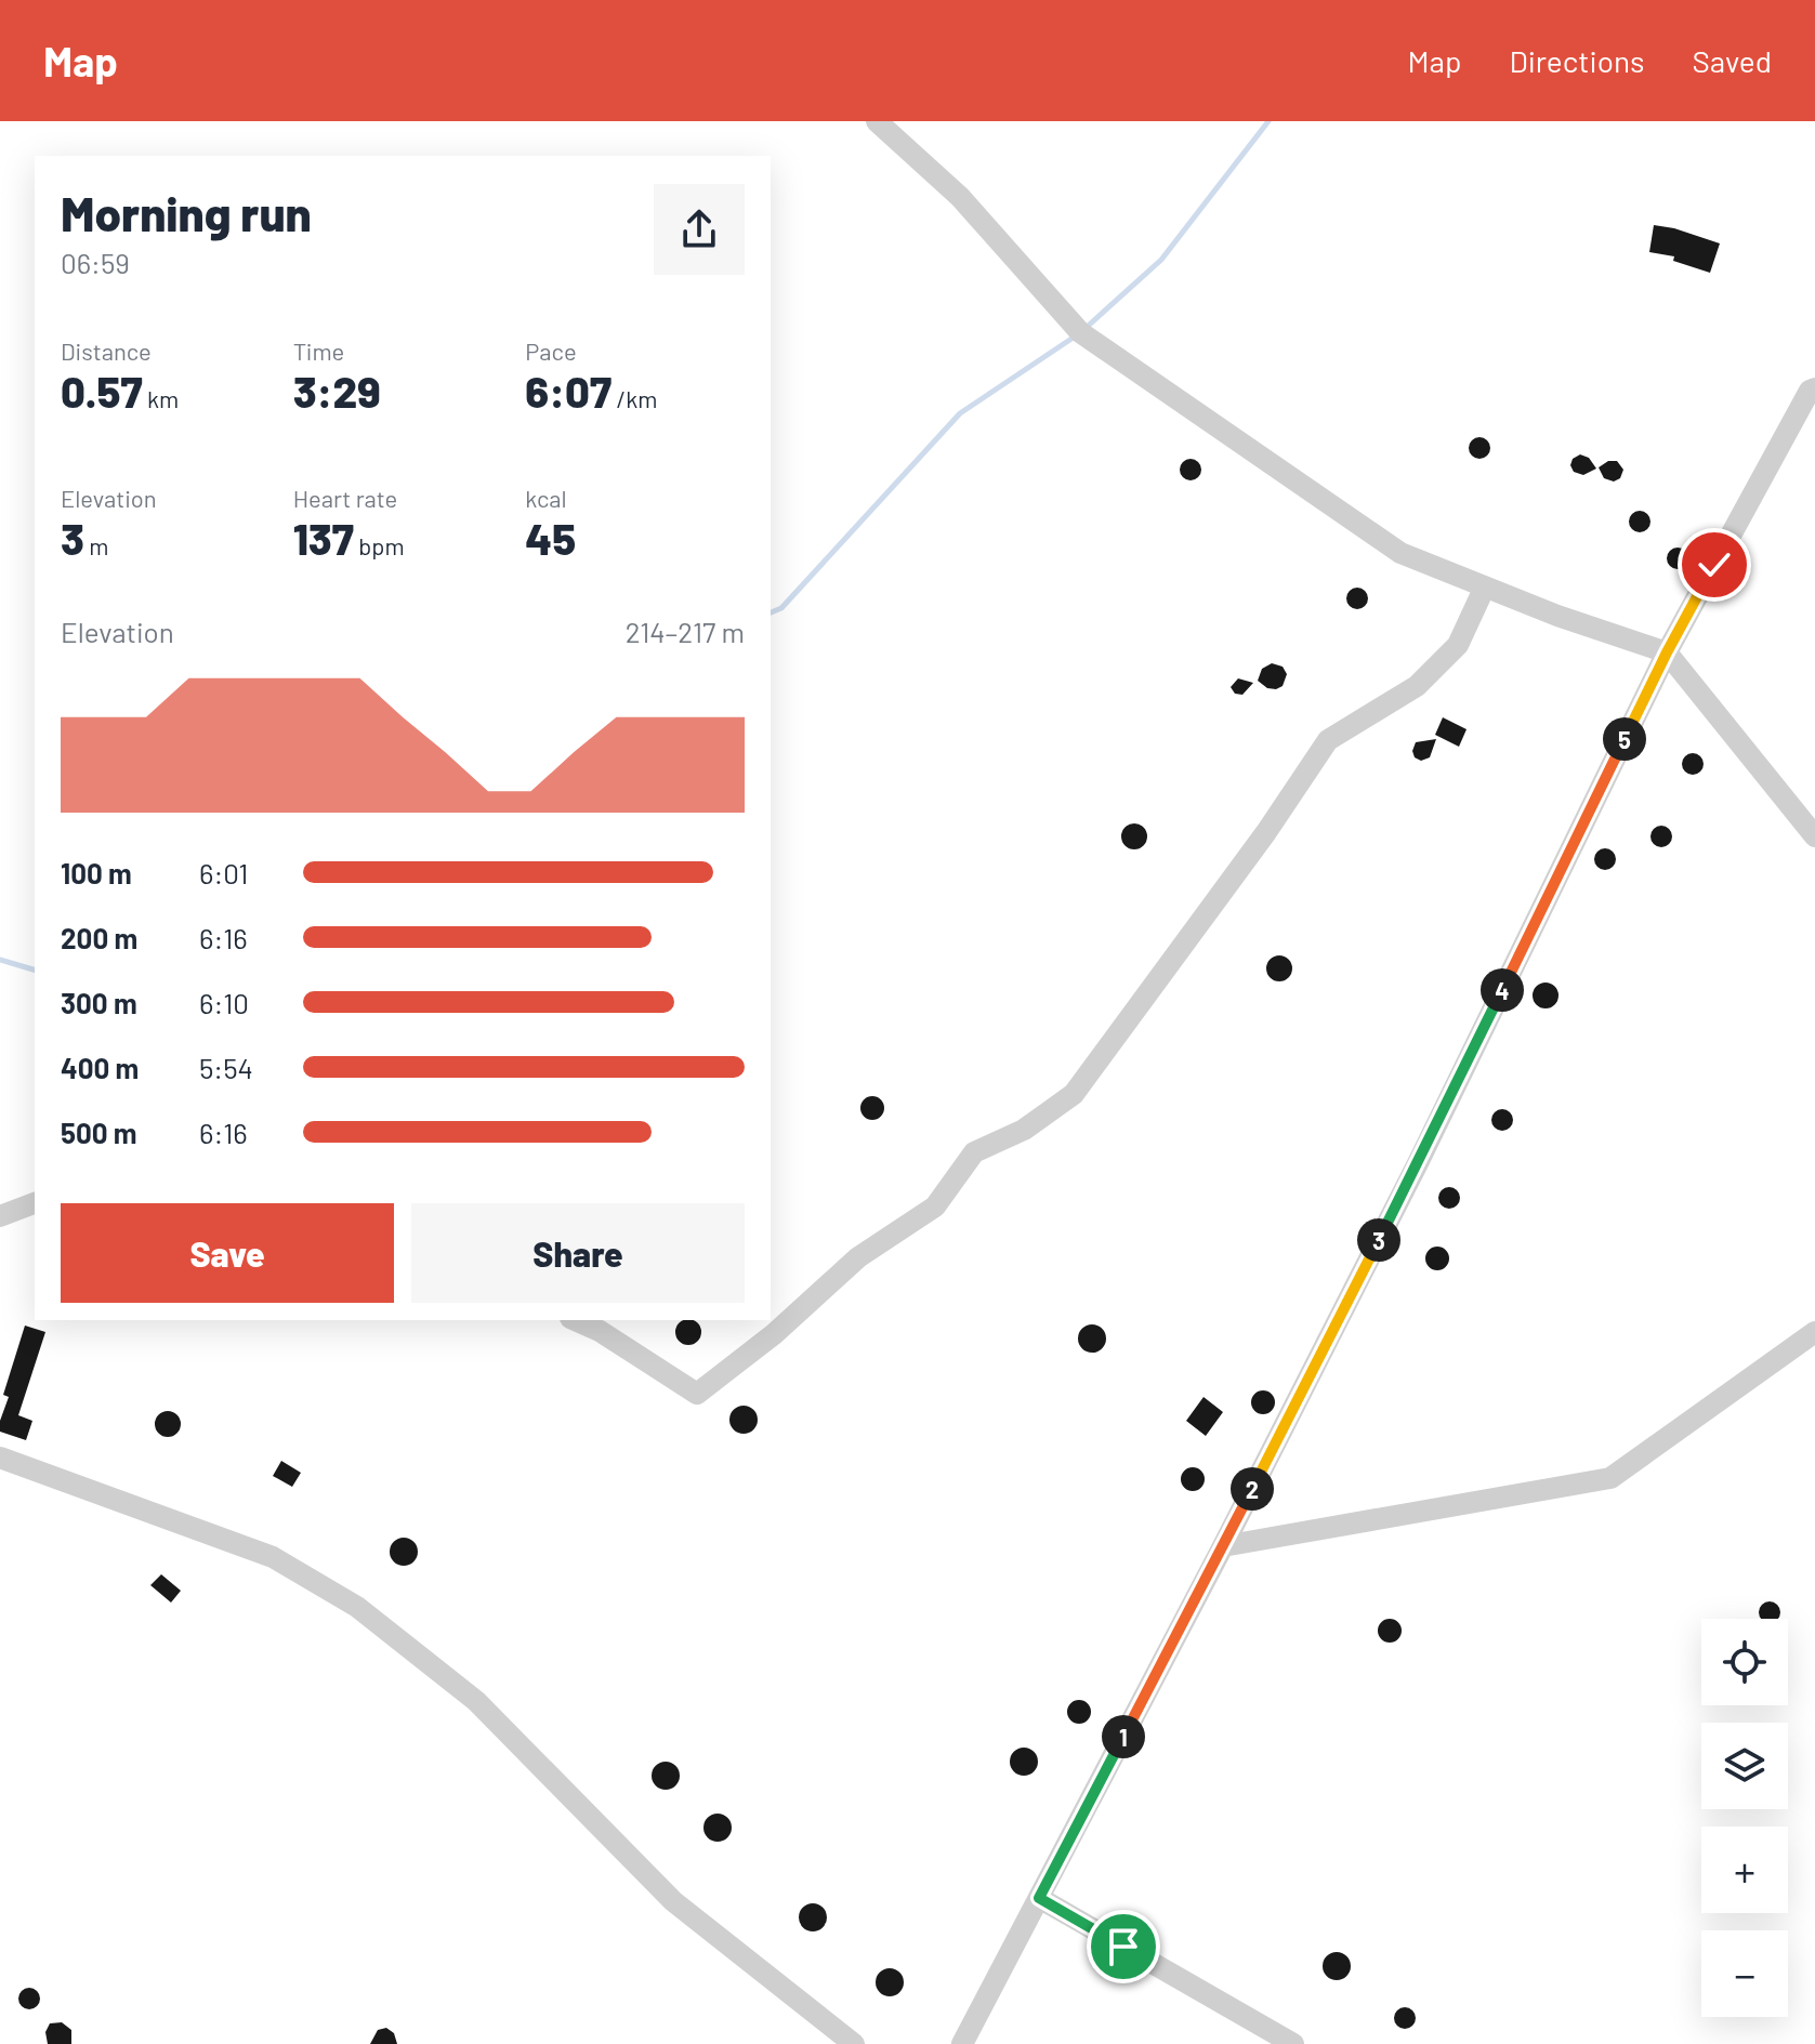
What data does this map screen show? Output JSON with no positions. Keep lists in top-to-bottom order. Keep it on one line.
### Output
{"page":{"header":"Map","nav":["Map","Directions","Saved"],"heading":["Morning run","06:59"],"stats":[["Distance","0.57 km"],["Time","3:29"],["Pace","6:07 /km"],["Elevation","3 m"],["Heart rate","137 bpm"],["kcal","45"]],"chart":["Elevation","214–217 m"],"pins":["5","4","3","2","1"],"list":[{"name":"100 m","note":"6:01"},{"name":"200 m","note":"6:16"},{"name":"300 m","note":"6:10"},{"name":"400 m","note":"5:54"},{"name":"500 m","note":"6:16"}],"buttons":["Save","Share"],"map_buttons":["+","−"]}}
